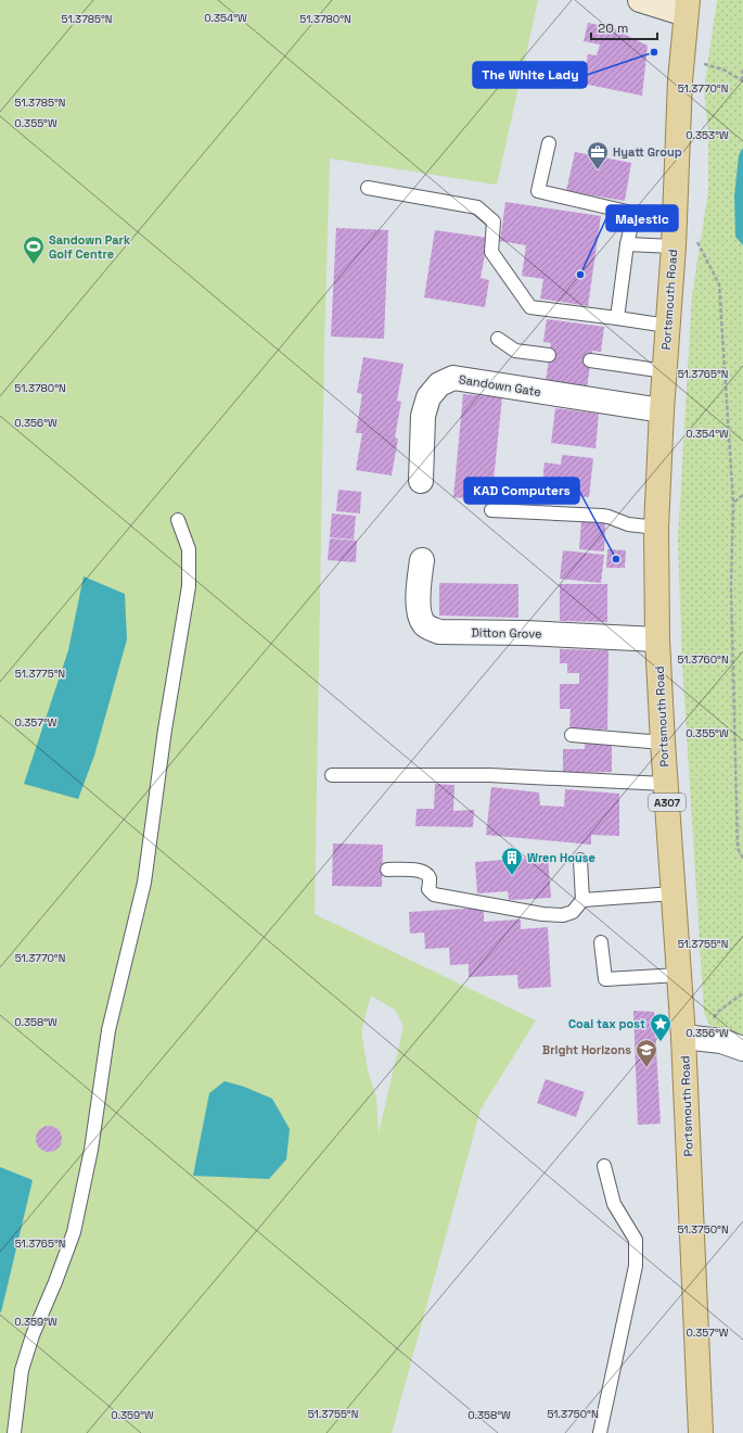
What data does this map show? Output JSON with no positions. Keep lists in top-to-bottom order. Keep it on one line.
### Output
{"streets":{"main road":["Portsmouth Road","A307"],"street":["Sandown Gate","Ditton Grove"]},"crossings":[["Portsmouth Road","Sandown Gate"],["Portsmouth Road","Ditton Grove"]],"places":{"other":["The White Lady","Majestic","KAD Computers"],"office":["Hyatt Group"],"sports":["Sandown Park Golf Centre"],"building":["Wren House"],"place":["Coal tax post"],"school or university":["Bright Horizons"]},"scale_bar":"20 m","coordinates":["0.354°W","51.3785°N","51.3780°N","51.3770°N","0.355°W","0.353°W","51.3765°N","0.356°W","51.3760°N","51.3775°N","0.357°W","51.3755°N","0.358°W","51.3750°N","0.359°W"]}
